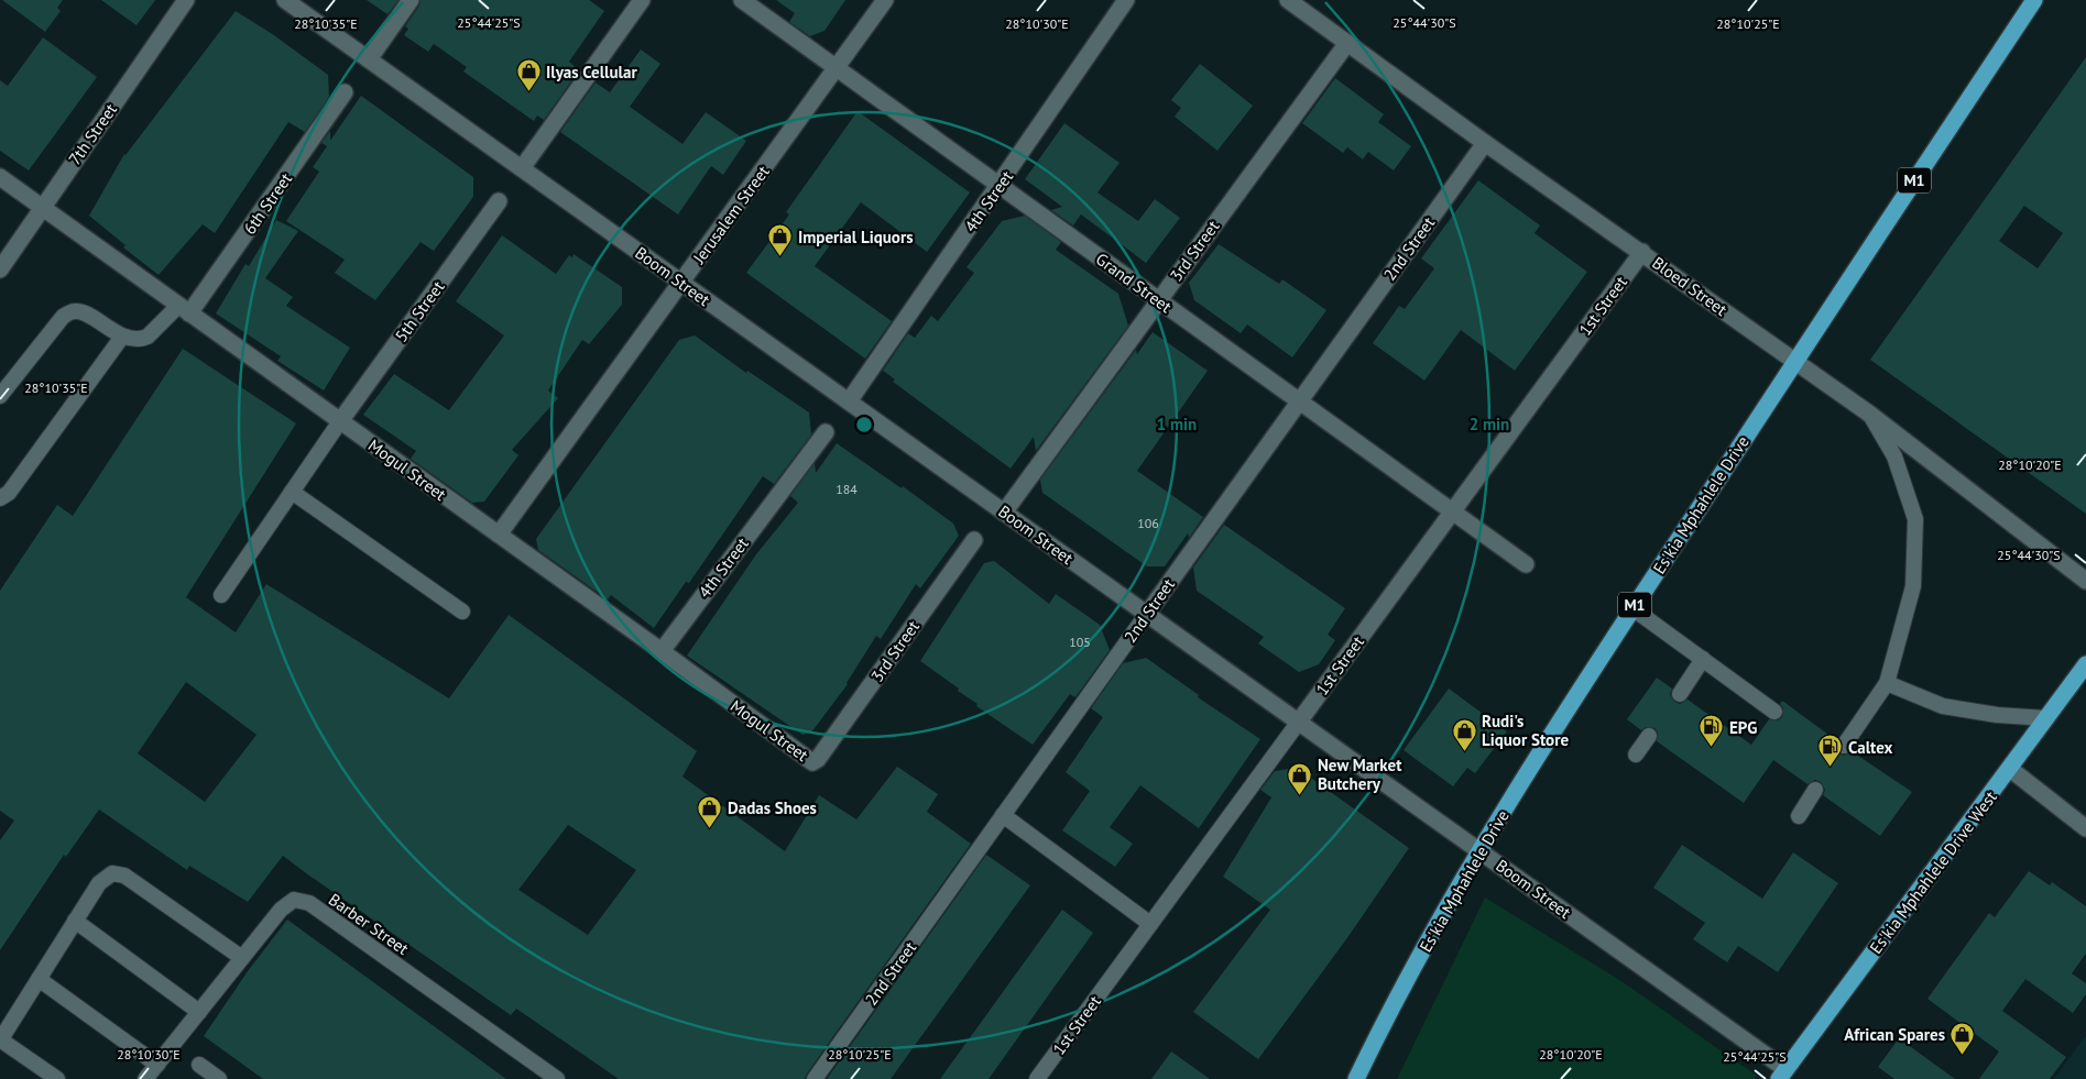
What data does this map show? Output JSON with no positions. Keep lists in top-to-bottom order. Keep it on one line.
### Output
{"streets":{"main road":["M1","Es'kia Mphahlele Drive","Es'kia Mphahlele Drive West"],"street":["7th Street","4th Street","6th Street","Jerusalem Street","2nd Street","3rd Street","Boom Street","Grand Street","Bloed Street","1st Street","5th Street","Mogul Street"],"lane":["Barber Street"]},"crossings":[["7th Street","Mogul Street"],["4th Street","Boom Street"],["4th Street","Grand Street"],["4th Street","Mogul Street"],["6th Street","Mogul Street"],["Jerusalem Street","Boom Street"],["Jerusalem Street","Grand Street"],["Jerusalem Street","Mogul Street"],["2nd Street","Boom Street"],["2nd Street","Grand Street"],["2nd Street","Bloed Street"],["3rd Street","Boom Street"],["3rd Street","Grand Street"],["3rd Street","Bloed Street"],["3rd Street","Mogul Street"],["Boom Street","1st Street"],["Boom Street","Es'kia Mphahlele Drive"],["Boom Street","Es'kia Mphahlele Drive West"],["Grand Street","1st Street"],["Bloed Street","1st Street"],["Bloed Street","Es'kia Mphahlele Drive"],["5th Street","Mogul Street"]],"places":{"shop":["Ilyas Cellular","Imperial Liquors","Rudi's Liquor Store","New Market Butchery","Dadas Shoes","African Spares"],"fuel station":["EPG","Caltex"]},"house_numbers":["184","106","105"],"coordinates":["25°44'25\"S","25°44'30\"S","28°10'35\"E","28°10'30\"E","28°10'25\"E","28°10'20\"E"],"rings":["1 min","2 min"]}
